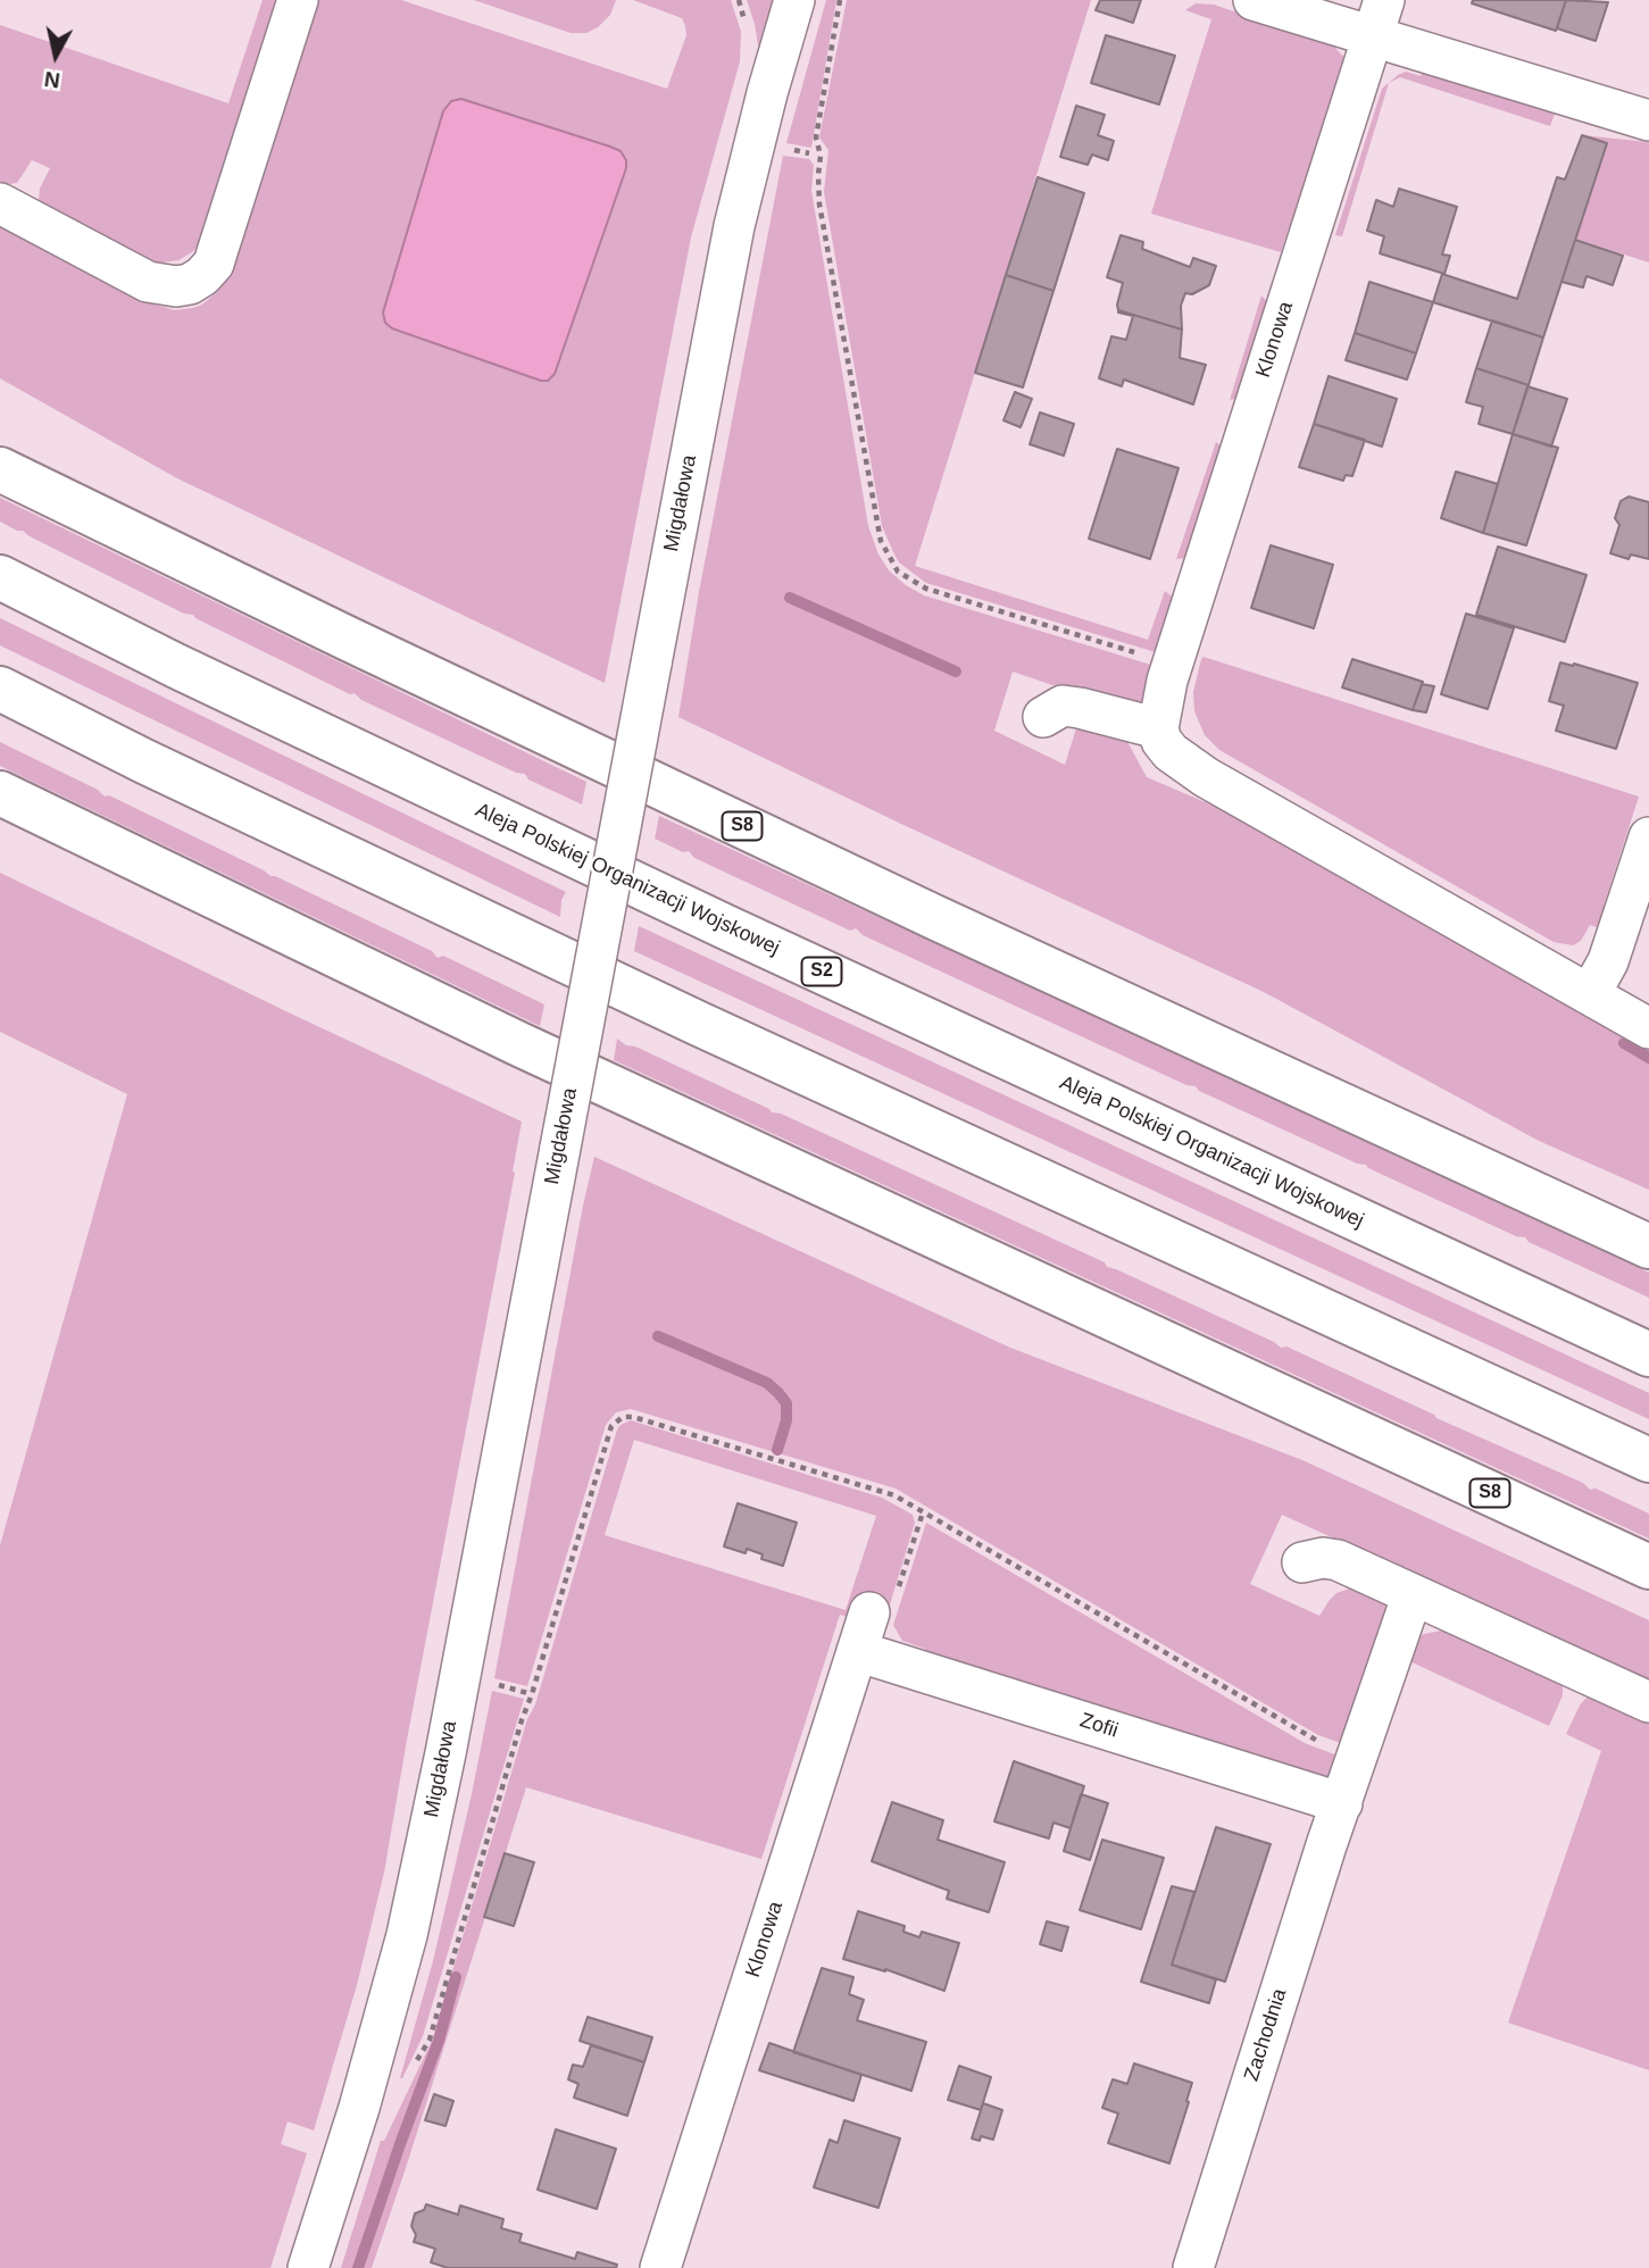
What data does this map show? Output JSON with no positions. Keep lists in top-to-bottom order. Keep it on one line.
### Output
{"streets":{"highway":["S8","Aleja Polskiej Organizacji Wojskowej","S2"],"street":["Klonowa","Migdałowa","Zofii","Zachodnia"]},"crossings":[["Klonowa","Zofii"],["Zofii","Zachodnia"]],"north":"bottom"}
